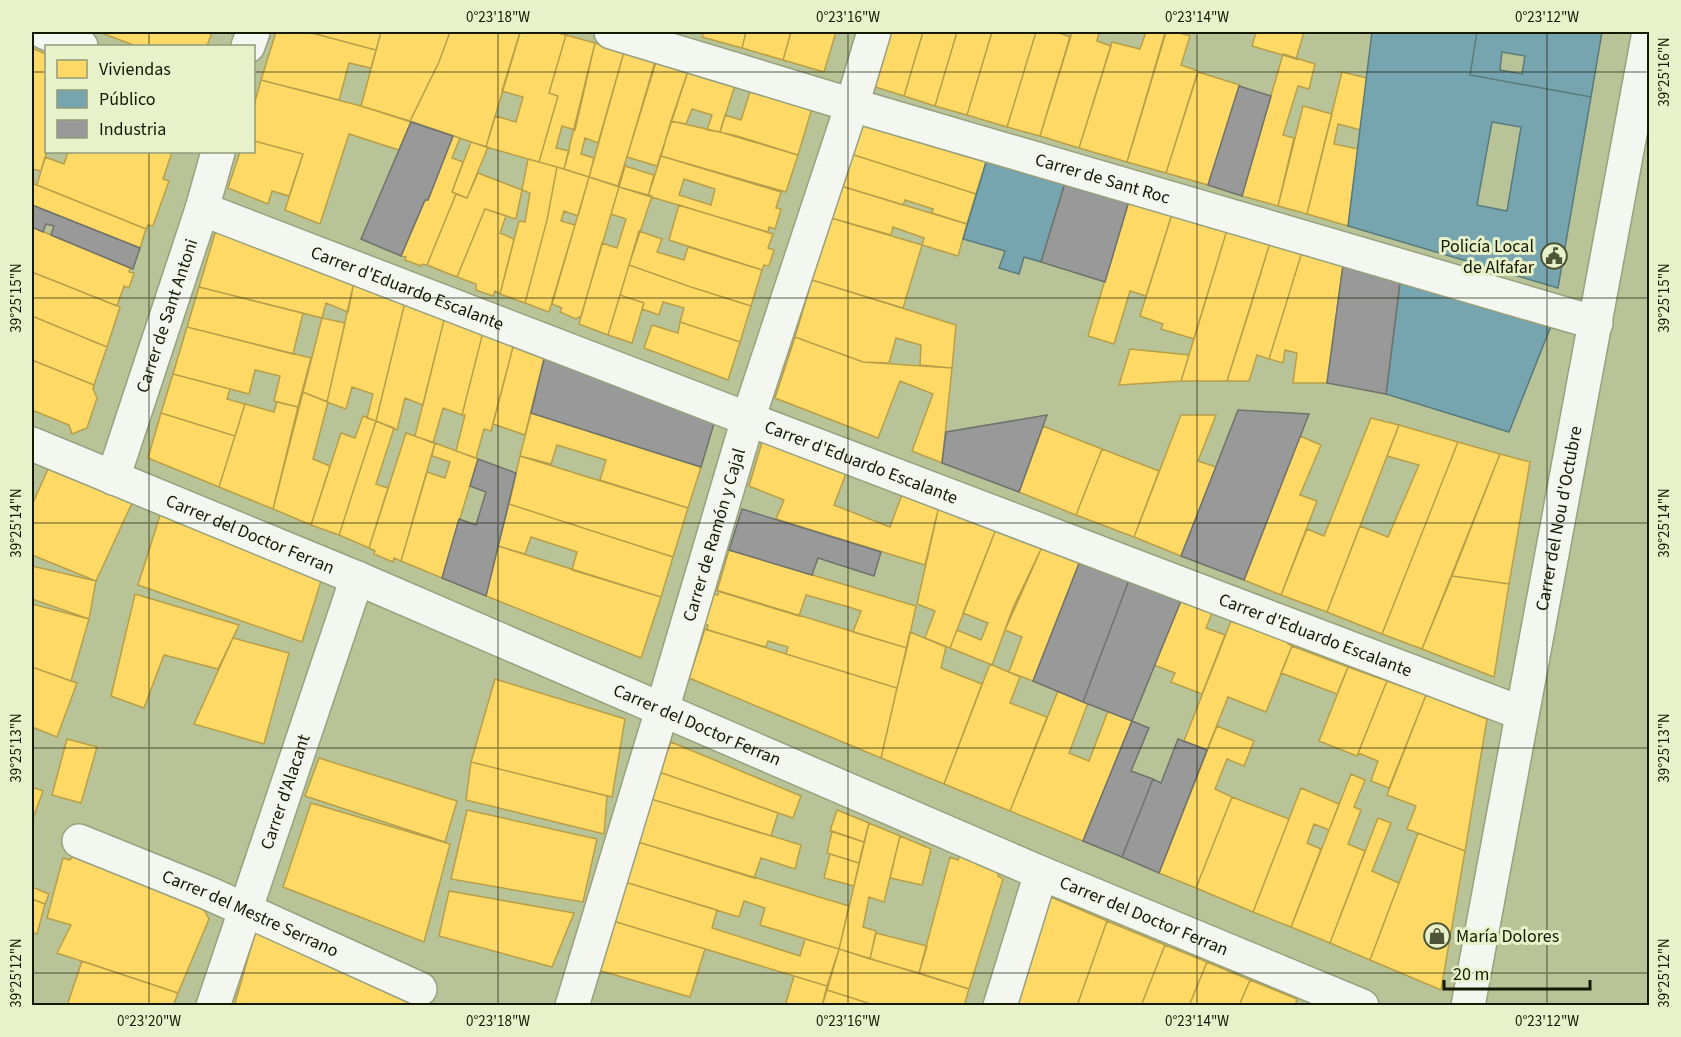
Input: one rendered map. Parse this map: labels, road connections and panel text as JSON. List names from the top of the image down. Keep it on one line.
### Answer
{"streets":{"street":["Carrer de Sant Roc","Carrer d'Eduardo Escalante","Carrer de Sant Antoni","Carrer del Nou d'Octubre","Carrer del Doctor Ferran","Carrer de Ramón y Cajal","Carrer d'Alacant","Carrer del Mestre Serrano"]},"crossings":[["Carrer de Sant Roc","Carrer del Nou d'Octubre"],["Carrer de Sant Roc","Carrer de Ramón y Cajal"],["Carrer d'Eduardo Escalante","Carrer de Sant Antoni"],["Carrer d'Eduardo Escalante","Carrer del Nou d'Octubre"],["Carrer d'Eduardo Escalante","Carrer de Ramón y Cajal"],["Carrer de Sant Antoni","Carrer del Doctor Ferran"],["Carrer del Doctor Ferran","Carrer de Ramón y Cajal"],["Carrer del Doctor Ferran","Carrer d'Alacant"],["Carrer d'Alacant","Carrer del Mestre Serrano"]],"places":{"public building":["Policía Local de Alfafar"],"shop":["María Dolores"]},"legend":["Viviendas","Público","Industria"],"scale_bar":"20 m","coordinates":["0°23'18\"W","0°23'16\"W","0°23'14\"W","0°23'12\"W","39°25'16\"N","39°25'15\"N","39°25'14\"N","39°25'13\"N","39°25'12\"N","0°23'20\"W"]}
